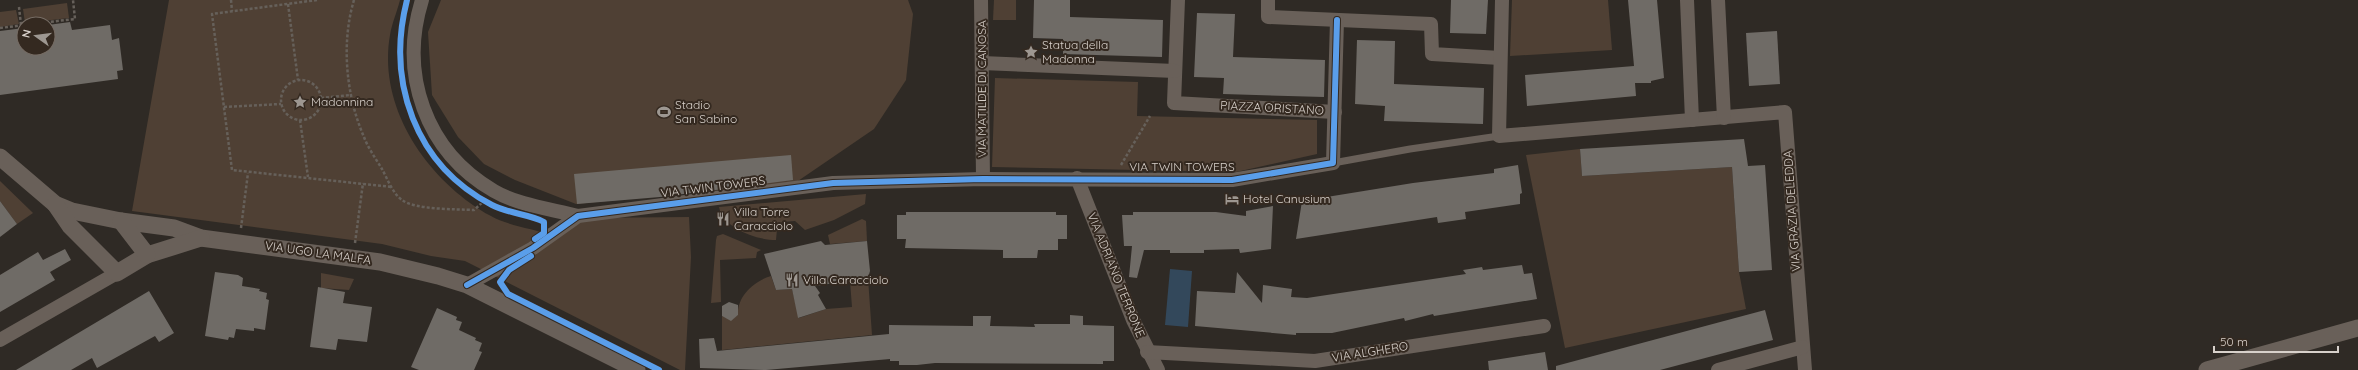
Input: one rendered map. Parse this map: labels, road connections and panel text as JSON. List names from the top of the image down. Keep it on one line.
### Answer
{"streets":{"street":["VIA MATILDE DI CANOSA","PIAZZA ORISTANO","VIA TWIN TOWERS","VIA GRAZIA DELEDDA","VIA UGO LA MALFA","VIA ADRIANO TERRONE","VIA ALGHERO"]},"crossings":[["VIA MATILDE DI CANOSA","VIA TWIN TOWERS"],["VIA TWIN TOWERS","VIA GRAZIA DELEDDA"],["VIA TWIN TOWERS","VIA UGO LA MALFA"],["VIA TWIN TOWERS","VIA ADRIANO TERRONE"],["VIA ADRIANO TERRONE","VIA ALGHERO"]],"places":{"place":["Statua della Madonna","Madonnina"],"sports":["Stadio San Sabino"],"hotel":["Hotel Canusium"],"restaurant":["Villa Torre Caracciolo","Villa Caracciolo"]},"scale_bar":"50 m","north":"left"}
